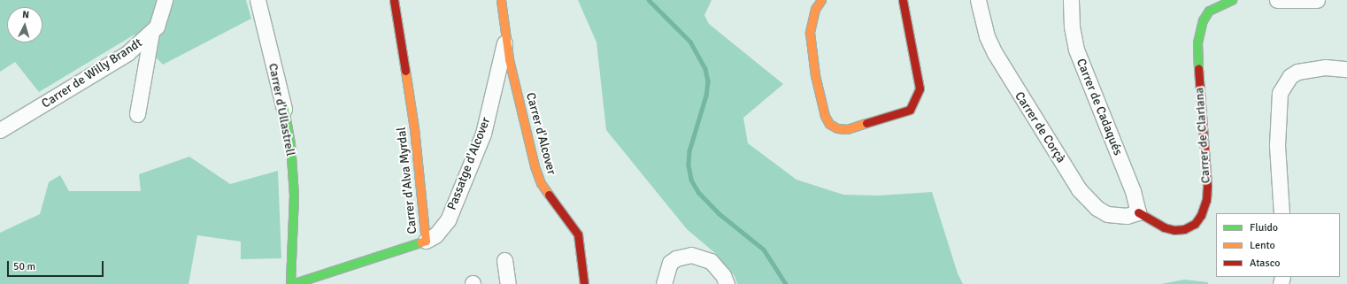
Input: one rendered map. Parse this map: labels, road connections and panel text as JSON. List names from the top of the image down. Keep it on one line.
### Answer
{"streets":{"street":["Carrer de Willy Brandt","Carrer de Cadaqués","Carrer d'Ullastrell","Carrer de Corçà","Carrer d'Alcover","Carrer de Clariana","Passatge d'Alcover","Carrer d'Alva Myrdal"]},"crossings":[["Carrer de Cadaqués","Carrer de Corçà"],["Carrer de Cadaqués","Carrer de Clariana"],["Carrer d'Ullastrell","Carrer d'Alva Myrdal"],["Carrer de Corçà","Carrer de Clariana"],["Carrer d'Alcover","Passatge d'Alcover"],["Passatge d'Alcover","Carrer d'Alva Myrdal"]],"legend":["Fluido","Lento","Atasco"],"scale_bar":"50 m","north":"top"}
